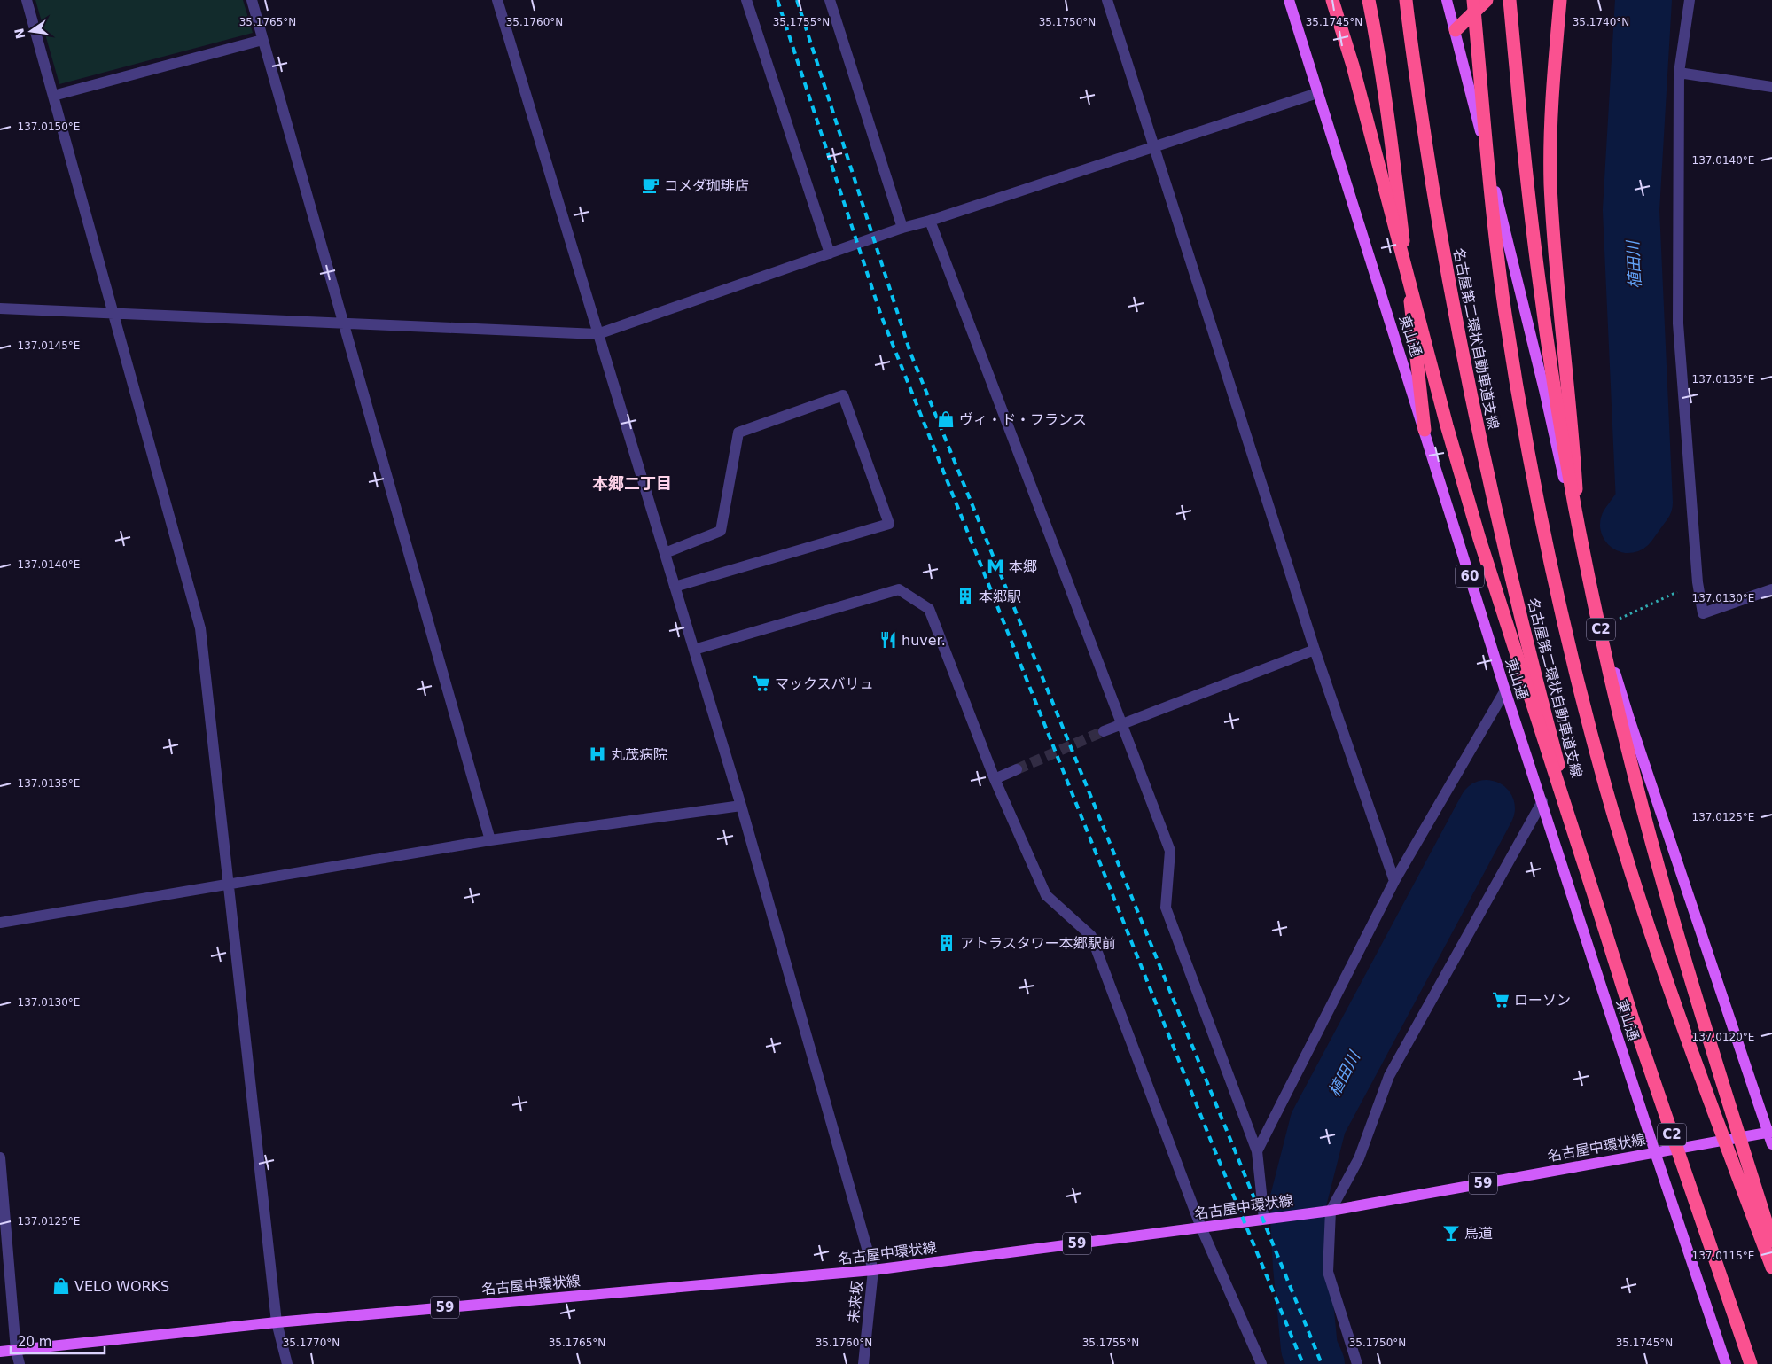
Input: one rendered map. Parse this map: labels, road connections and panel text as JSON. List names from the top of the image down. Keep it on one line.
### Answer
{"streets":{"highway":["名古屋第二環状自動車道支線","C2"],"main road":["東山通","60","名古屋中環状線","59"],"street":["未来坂"]},"crossings":[["東山通","名古屋中環状線"],["名古屋中環状線","未来坂"]],"districts":["本郷二丁目"],"water":["植田川"],"places":{"cafe":["コメダ珈琲店"],"shop":["ヴィ・ド・フランス","VELO WORKS"],"metro station":["本郷"],"building":["本郷駅","アトラスタワー本郷駅前"],"restaurant":["huver."],"supermarket":["マックスバリュ","ローソン"],"hospital":["丸茂病院"],"bar":["鳥道"]},"scale_bar":"20 m","north":"left","coordinates":["35.1765°N","35.1760°N","35.1755°N","35.1750°N","35.1745°N","35.1740°N","137.0150°E","137.0140°E","137.0145°E","137.0135°E","137.0130°E","137.0125°E","137.0120°E","137.0115°E","35.1770°N"]}
